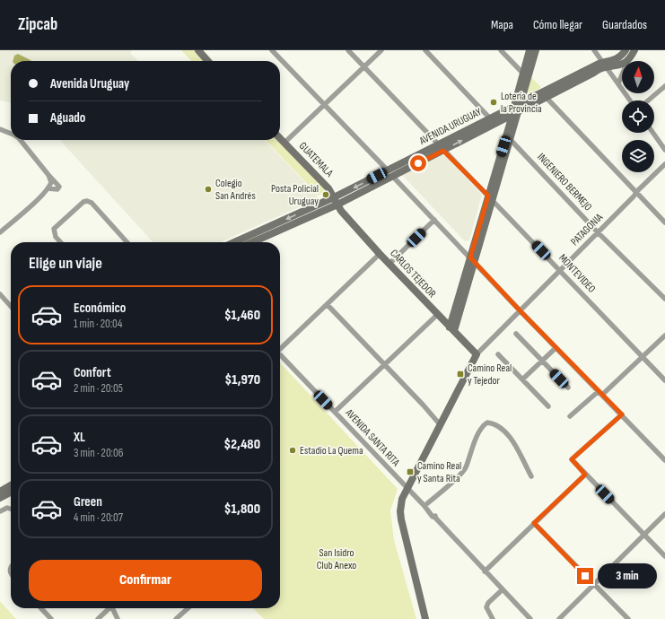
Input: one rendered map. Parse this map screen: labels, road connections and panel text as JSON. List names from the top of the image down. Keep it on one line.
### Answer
{"streets":{"main road":["AVENIDA URUGUAY","GUATEMALA","CARLOS TEJEDOR"],"street":["INGENIERO BERMEJO","PATAGONIA","MONTEVIDEO","AVENIDA SANTA RITA"]},"crossings":[["AVENIDA URUGUAY","GUATEMALA"],["AVENIDA URUGUAY","CARLOS TEJEDOR"],["AVENIDA URUGUAY","MONTEVIDEO"],["GUATEMALA","CARLOS TEJEDOR"],["INGENIERO BERMEJO","PATAGONIA"],["PATAGONIA","CARLOS TEJEDOR"],["PATAGONIA","MONTEVIDEO"]],"parks":["San Isidro Club Anexo"],"places":{"other":["Lotería de la Provincia","Colegio San Andrés","Posta Policial Uruguay","Estadio La Quema"],"transit":["Camino Real y Tejedor","Camino Real y Santa Rita"]},"north":"top","page":{"header":"Zipcab","nav":["Mapa","Cómo llegar","Guardados"],"banner":["Avenida Uruguay","Aguado"],"heading":"Elige un viaje","list":[{"name":"Económico","note":"1 min · 20:04","value":"$1,460"},{"name":"Confort","note":"2 min · 20:05","value":"$1,970"},{"name":"XL","note":"3 min · 20:06","value":"$2,480"},{"name":"Green","note":"4 min · 20:07","value":"$1,800"}],"buttons":"Confirmar","bubble":"3 min"}}
